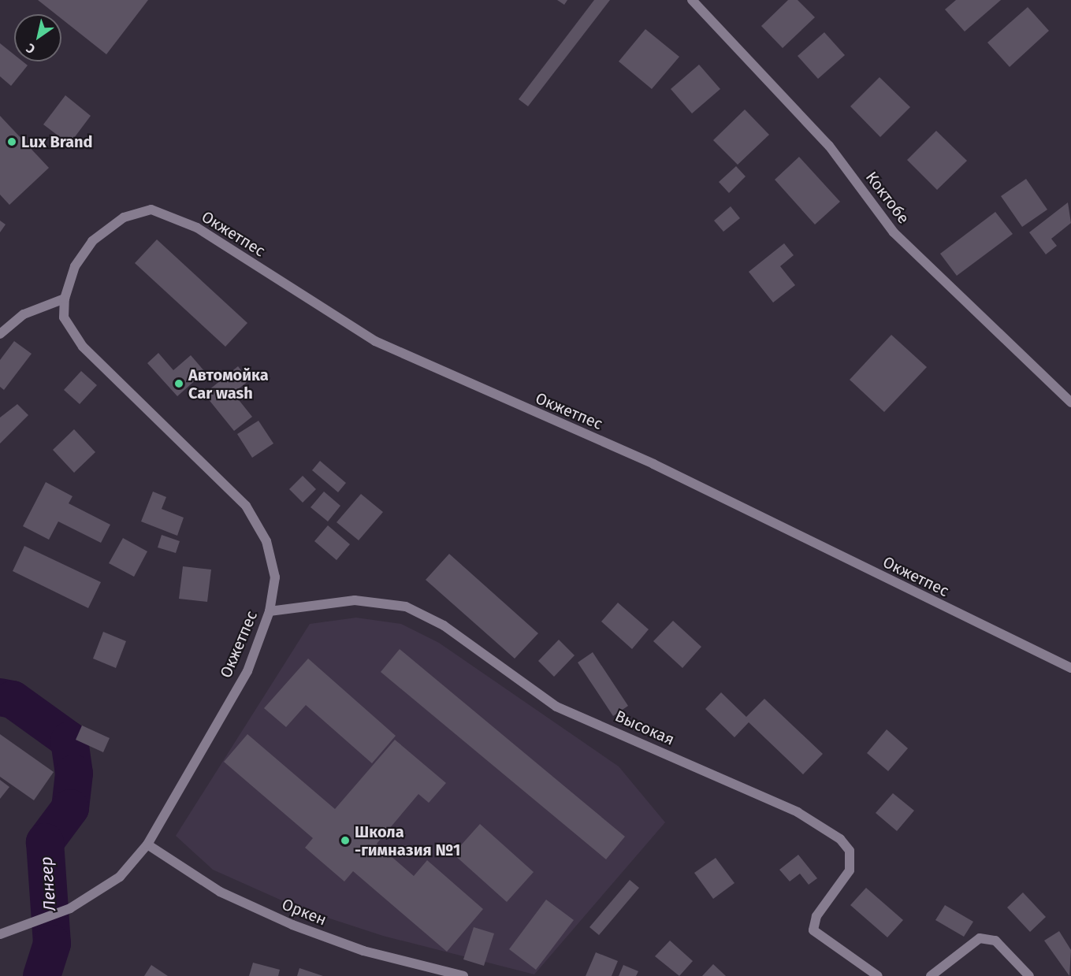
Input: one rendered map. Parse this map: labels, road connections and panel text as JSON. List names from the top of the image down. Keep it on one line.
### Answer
{"streets":{"street":["Коктобе","Окжетпес","Высокая","Оркен"]},"crossings":[["Окжетпес","Высокая"],["Окжетпес","Оркен"]],"water":["Ленгер"],"places":["Lux Brand","Автомойка Car wash","Школа -гимназия №1"],"north":"bottom left"}
